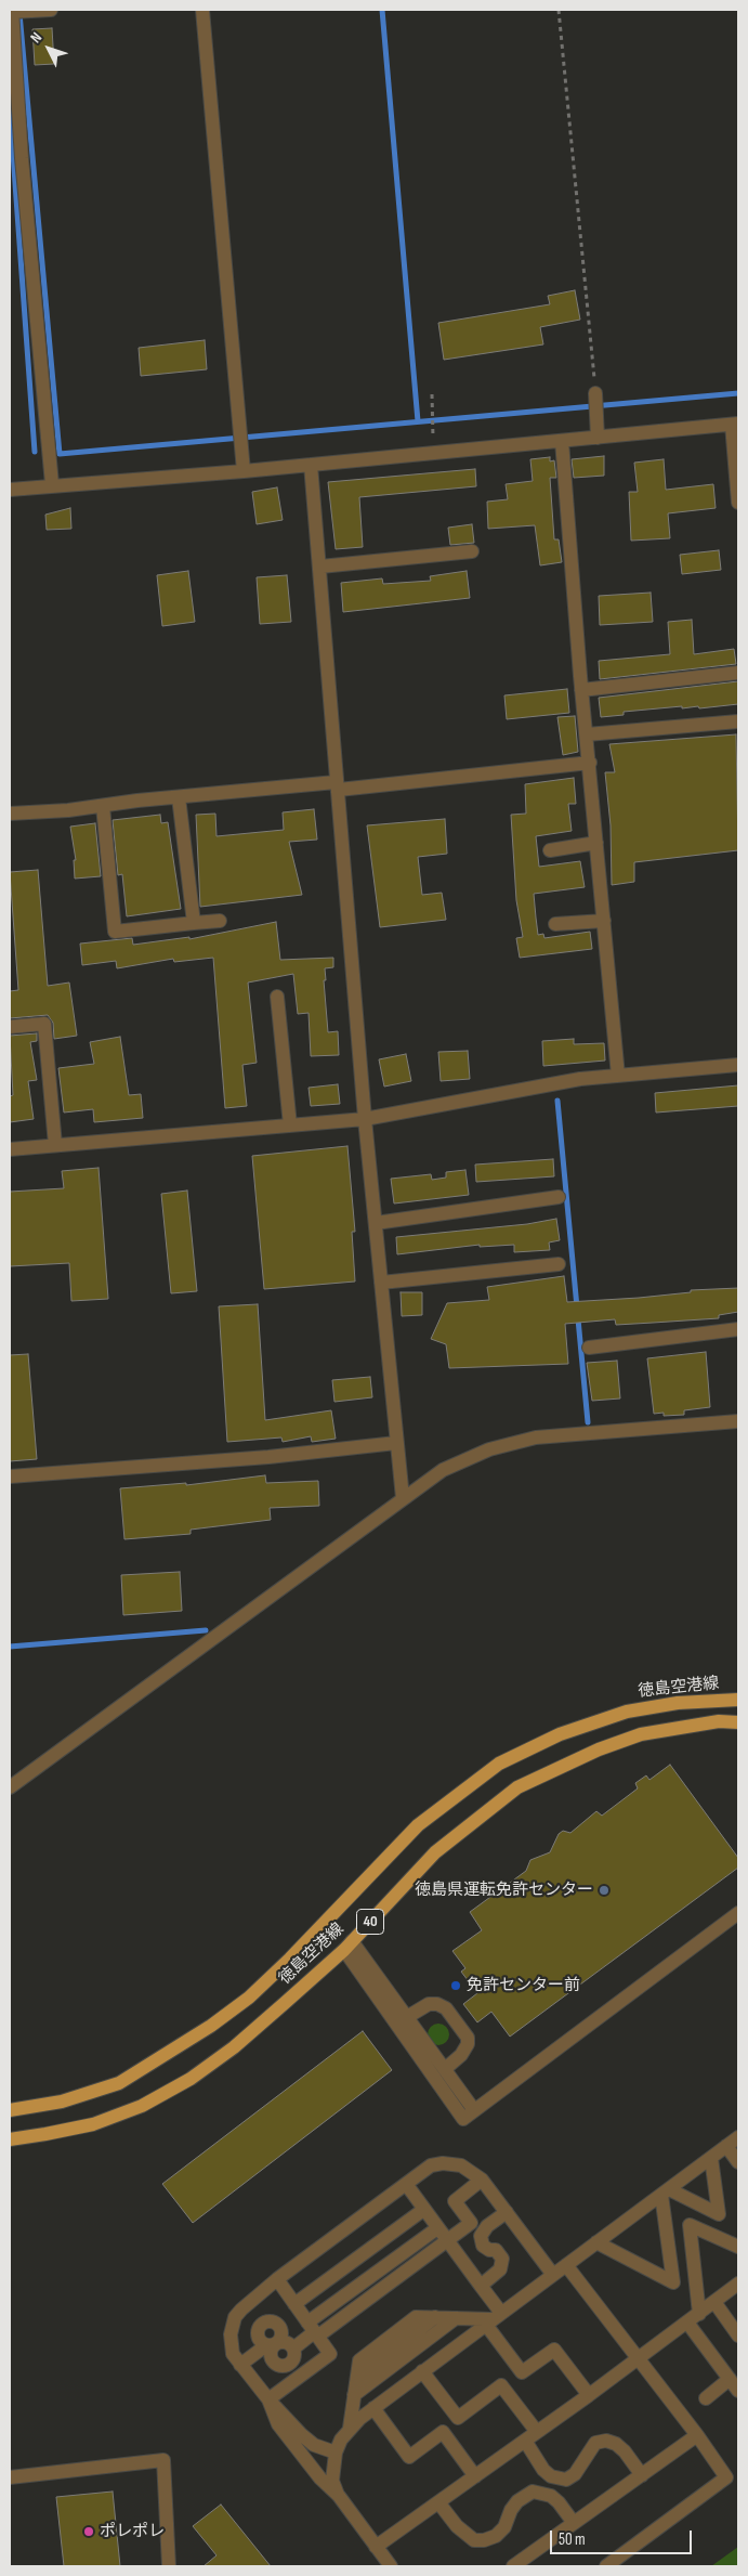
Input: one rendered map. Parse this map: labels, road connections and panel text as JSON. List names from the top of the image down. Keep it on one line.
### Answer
{"streets":{"main road":["徳島空港線","40"]},"places":["徳島県運転免許センター","免許センター前","ポレポレ"],"scale_bar":"50 m","north":"top left"}
